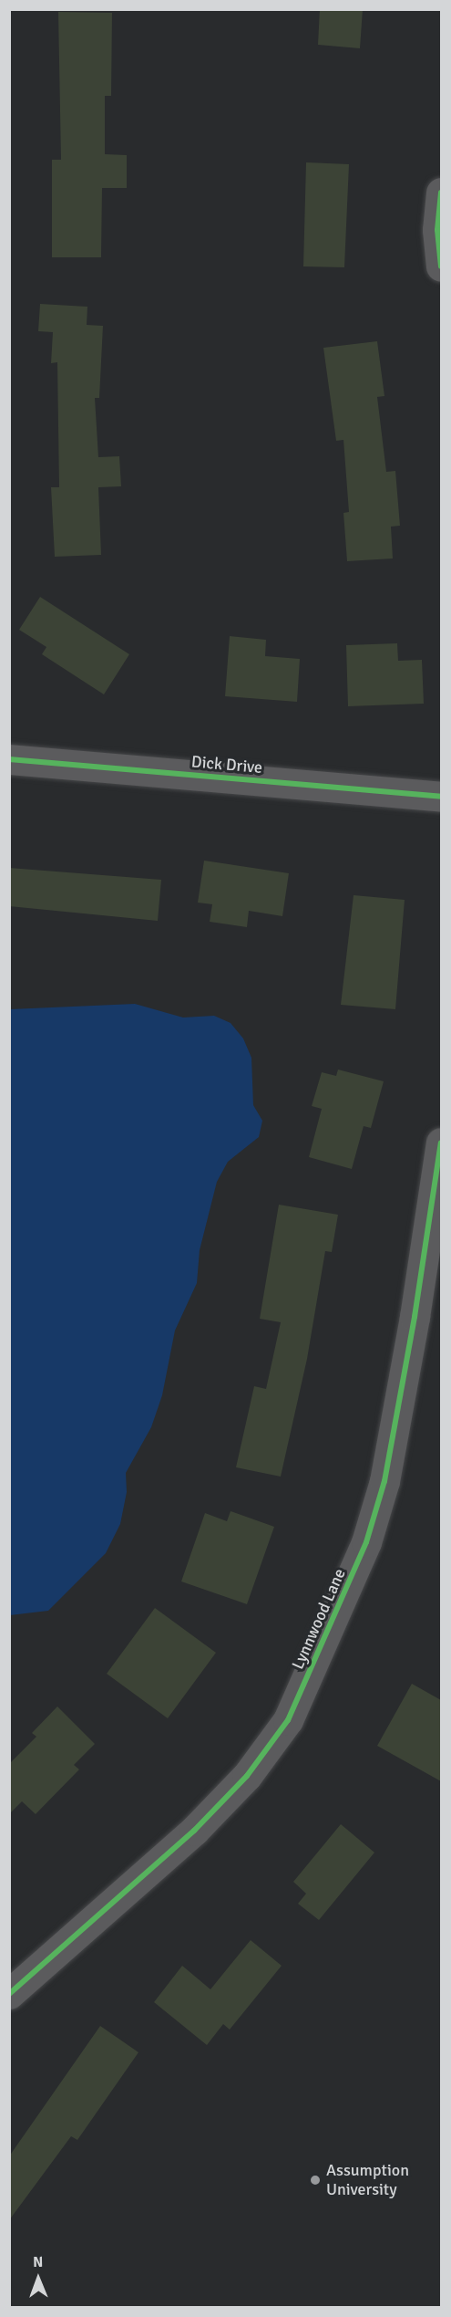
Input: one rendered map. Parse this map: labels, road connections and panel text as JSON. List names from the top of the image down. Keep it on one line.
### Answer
{"streets":{"street":["Dick Drive","Lynnwood Lane"]},"places":["Assumption University"],"north":"top"}
